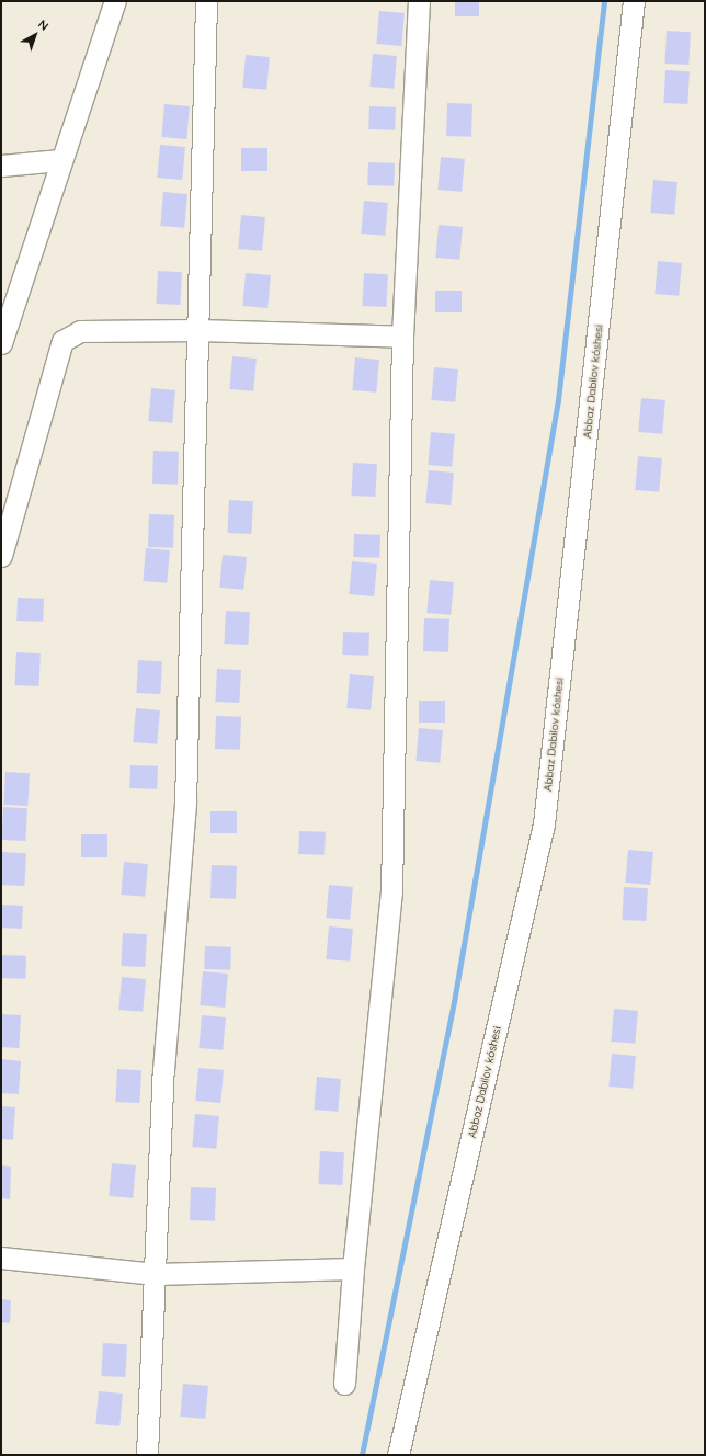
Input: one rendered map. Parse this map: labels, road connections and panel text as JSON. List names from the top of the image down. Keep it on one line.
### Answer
{"streets":{"street":["Abbaz Dabilov kóshesi"]},"north":"top right"}
